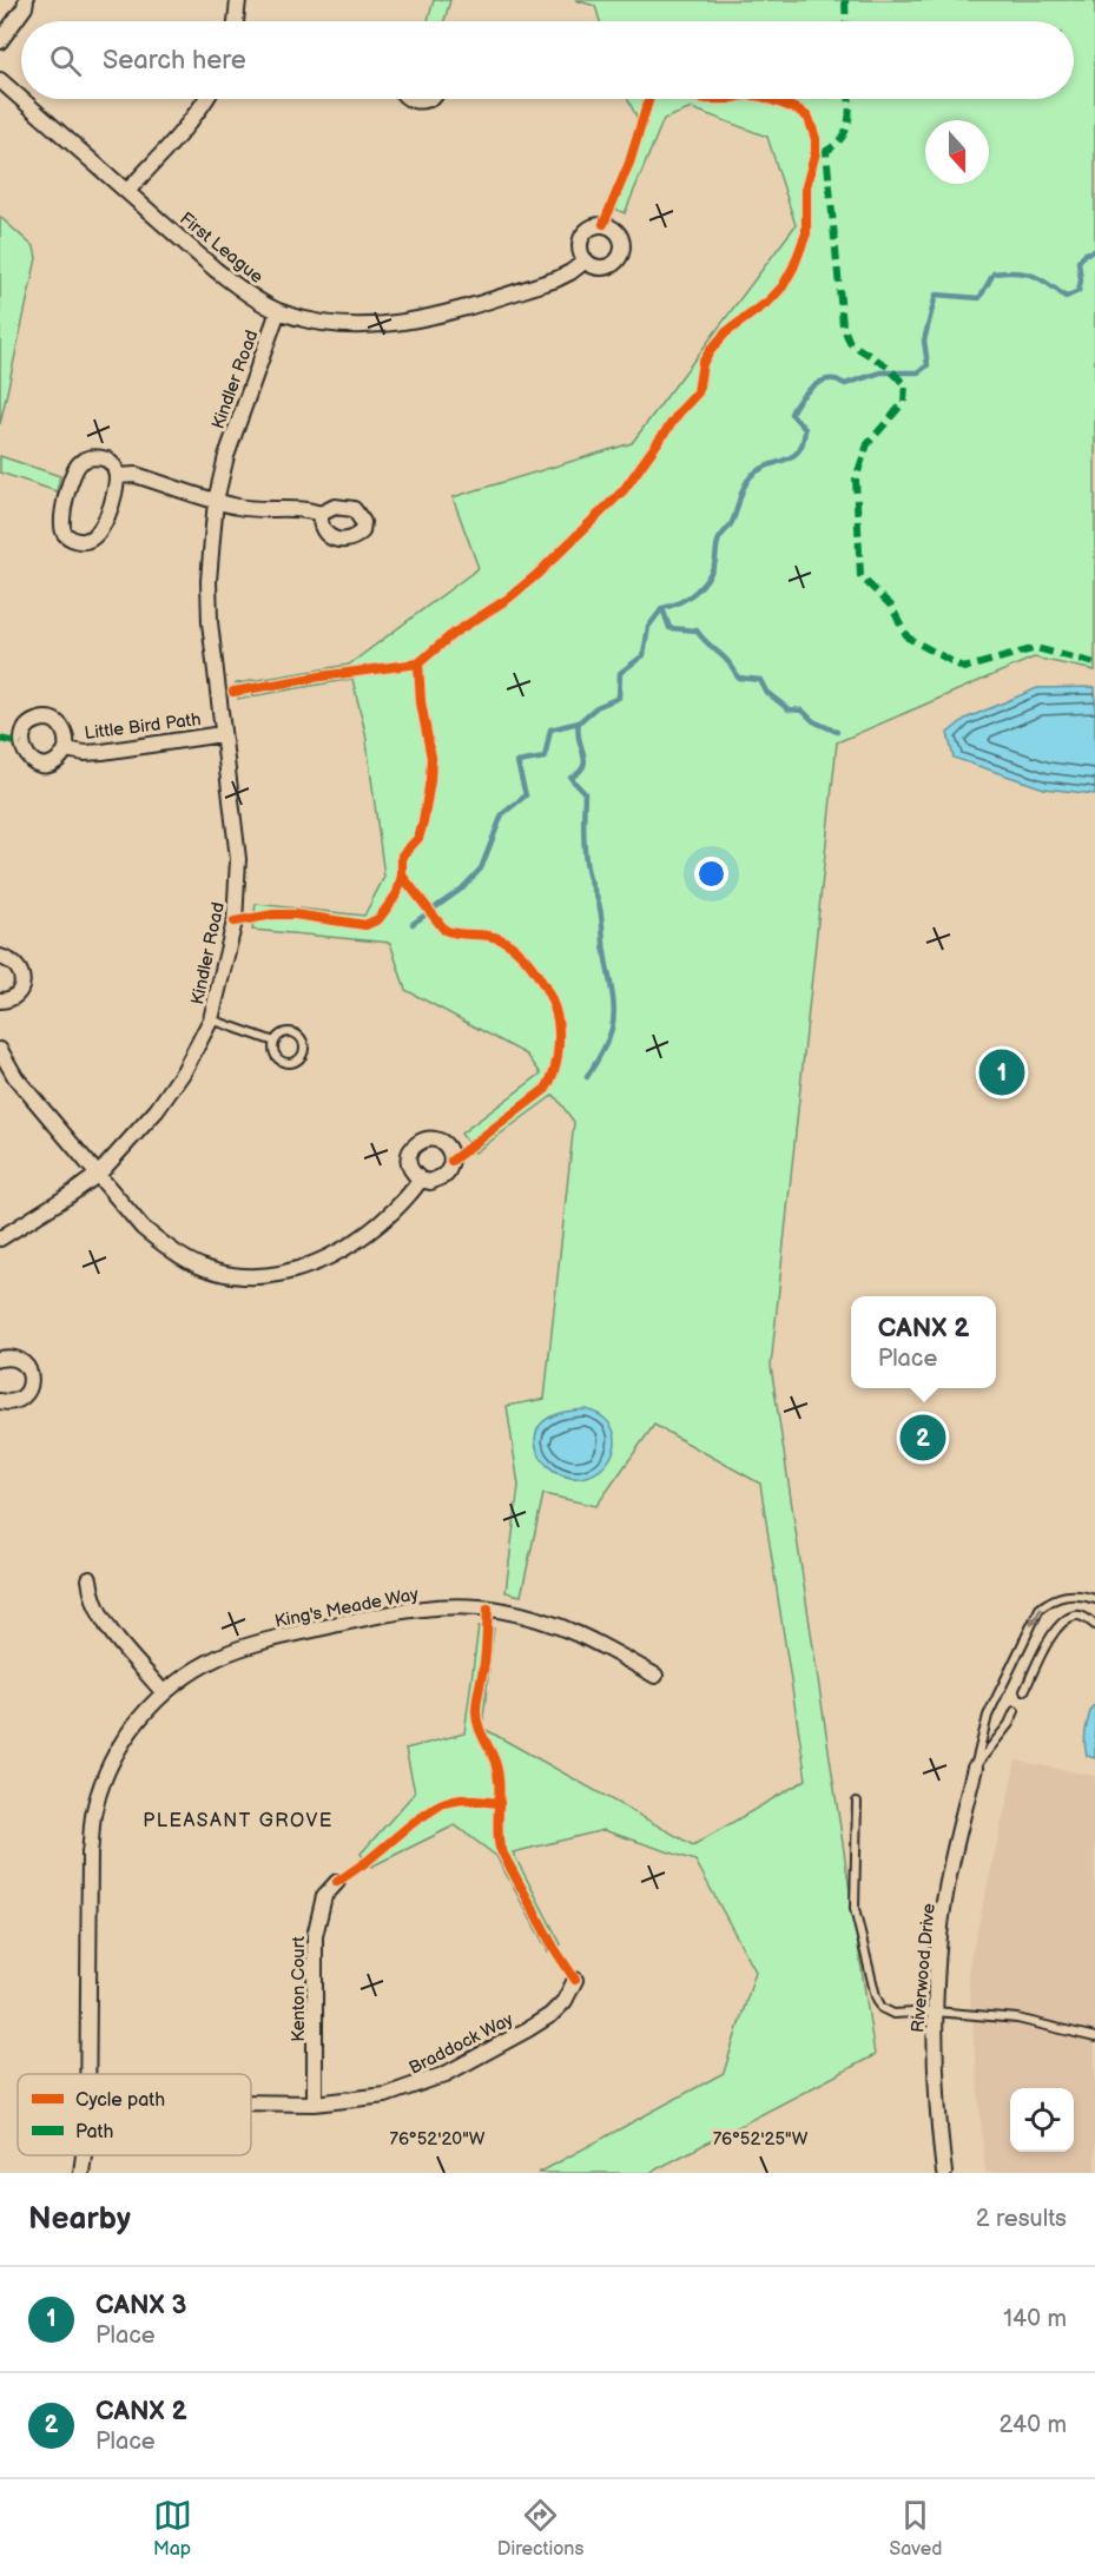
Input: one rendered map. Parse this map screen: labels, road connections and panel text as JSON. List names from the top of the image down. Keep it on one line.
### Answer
{"streets":{"street":["First League","Kindler Road","Little Bird Path","King's Meade Way","Riverwood Drive","Kenton Court","Braddock Way"]},"crossings":[["First League","Kindler Road"],["Kindler Road","Little Bird Path"],["Kenton Court","Braddock Way"]],"districts":["PLEASANT GROVE"],"legend":["Cycle path","Path"],"north":"bottom","page":{"search":"Search here","pins":["1","2"],"popup":["CANX 2","Place"],"heading":["Nearby","2 results"],"list":[{"mark":"1","name":"CANX 3","note":"Place","value":"140 m"},{"mark":"2","name":"CANX 2","note":"Place","value":"240 m"}],"nav":["Map","Directions","Saved"]},"coordinates":["76°52'20\"W","76°52'25\"W"]}
